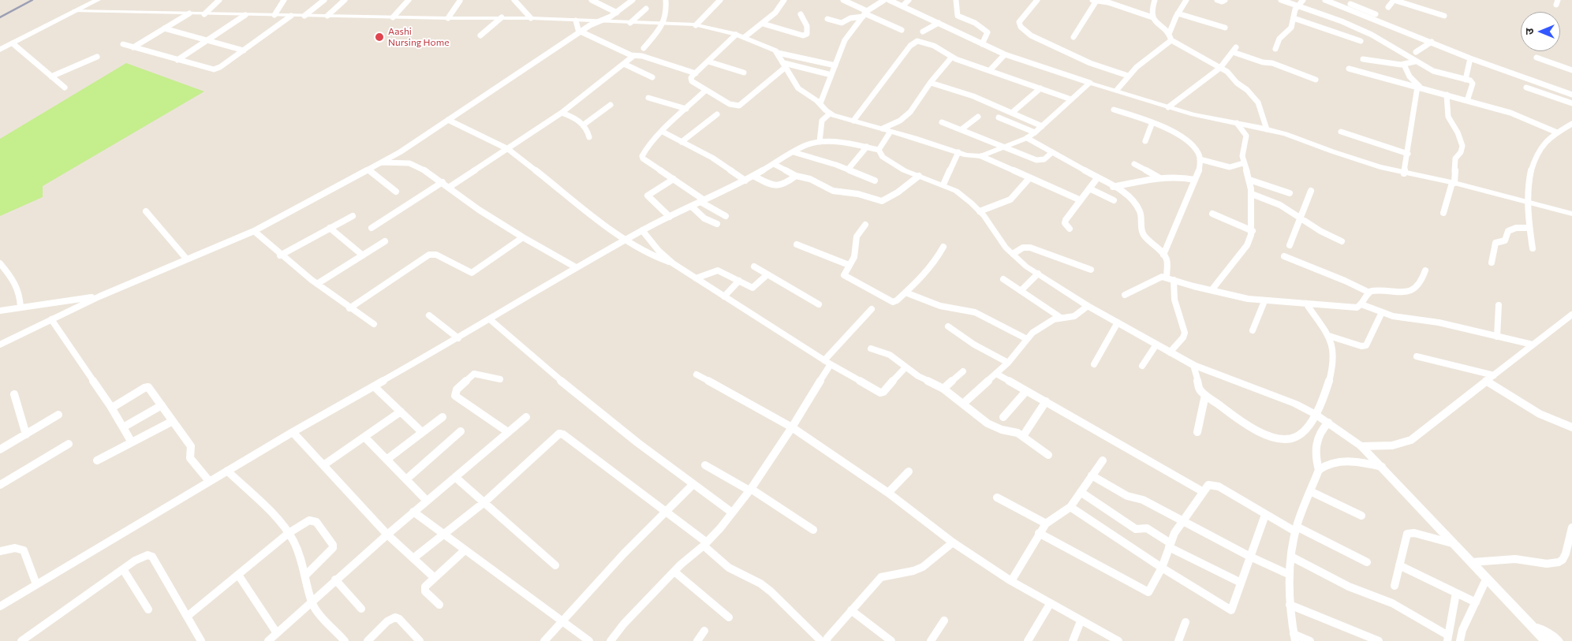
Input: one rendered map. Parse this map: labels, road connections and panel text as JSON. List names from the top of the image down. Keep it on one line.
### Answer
{"places":["Aashi Nursing Home"],"north":"left"}
